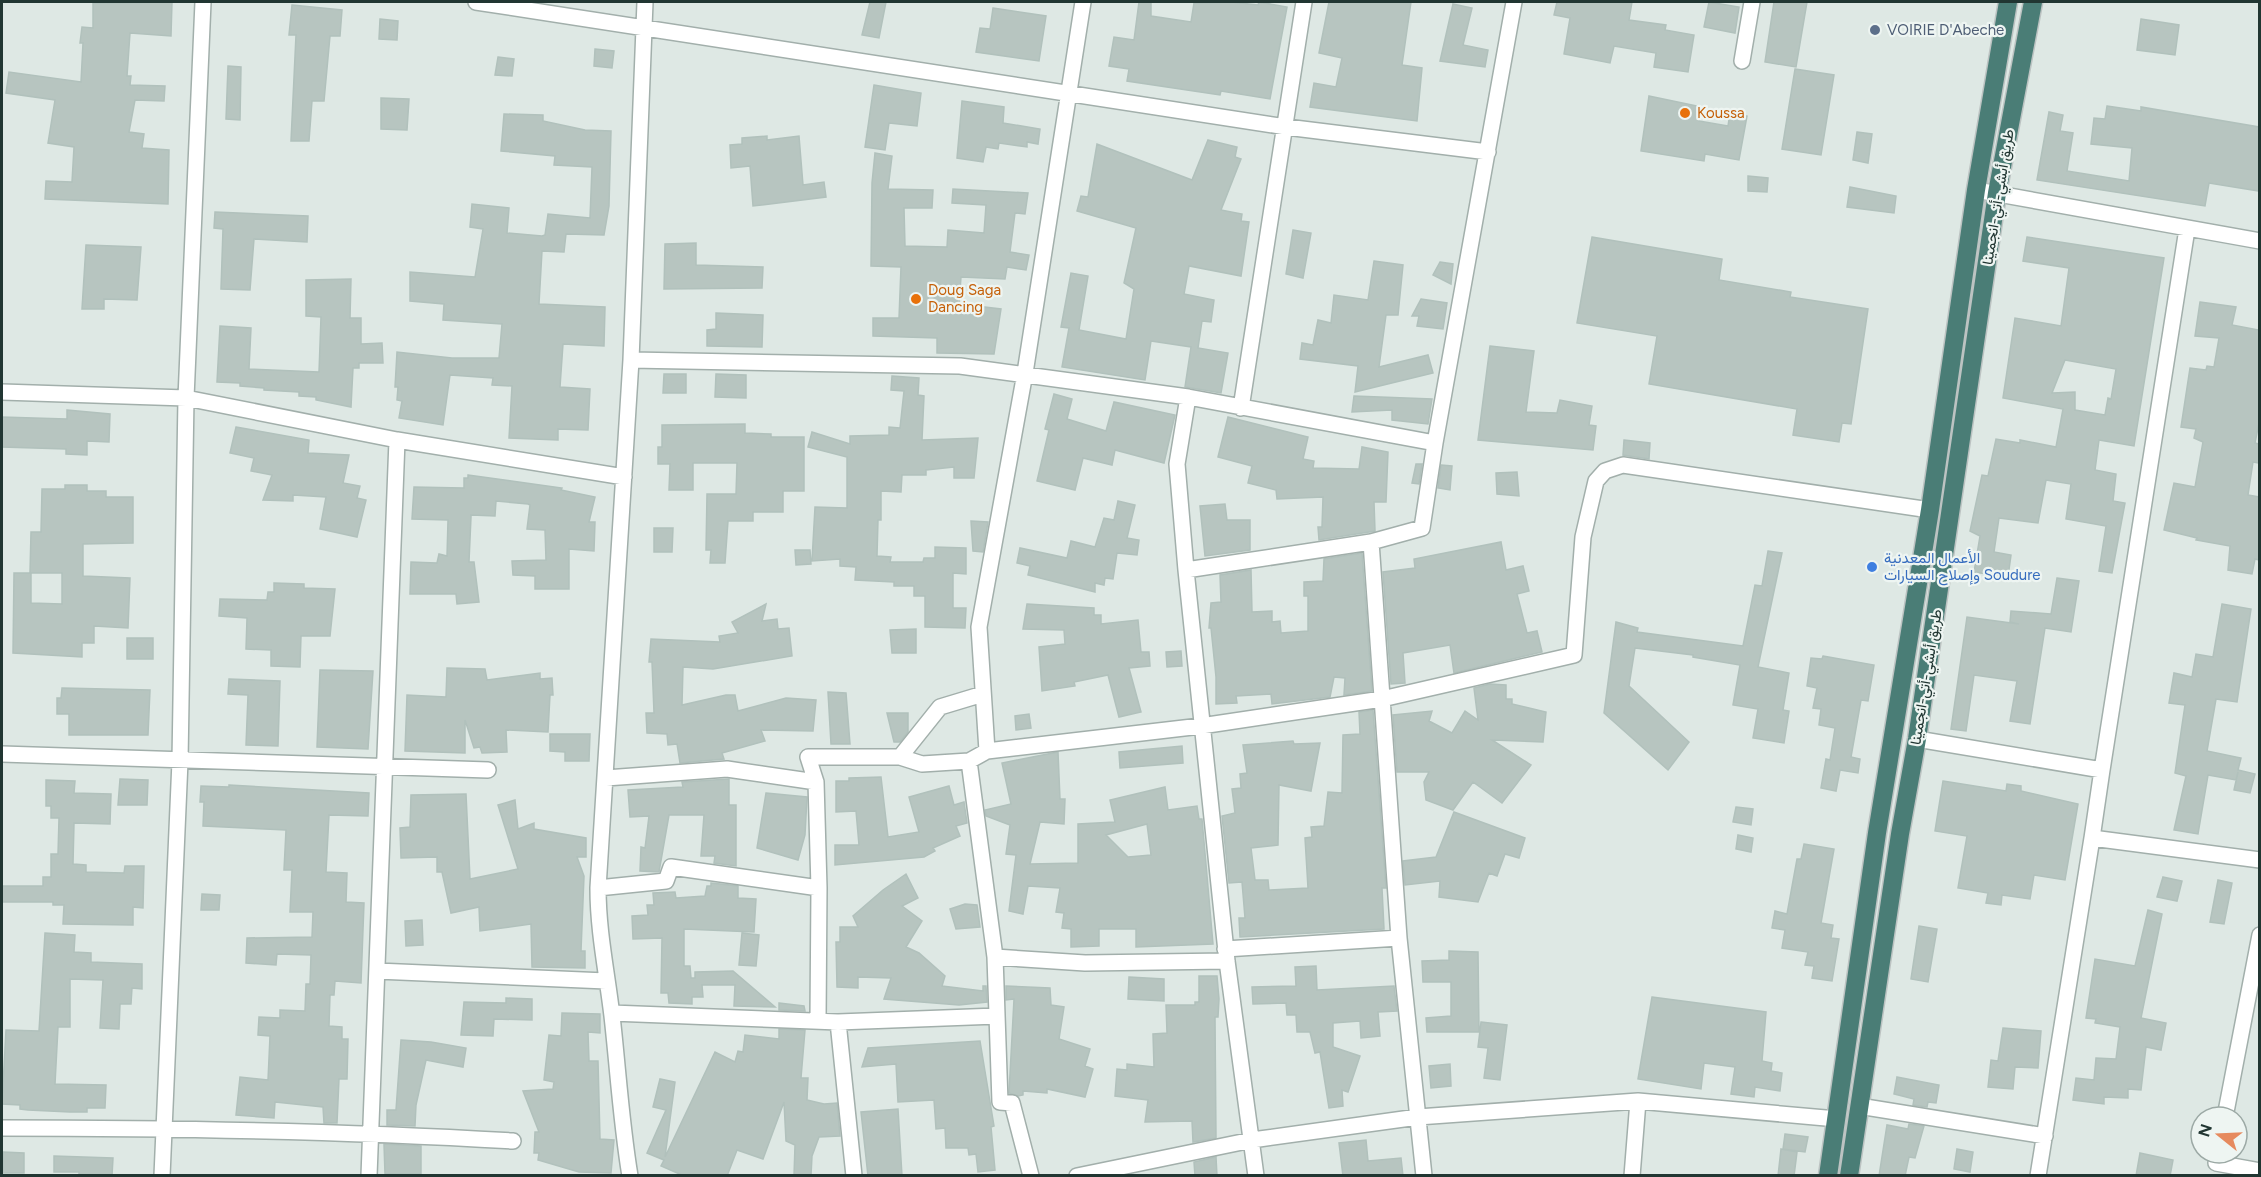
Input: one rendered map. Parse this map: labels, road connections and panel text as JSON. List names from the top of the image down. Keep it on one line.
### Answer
{"streets":{"highway":["طريق أبشي-أتي-انجمينا"]},"places":["VOIRIE D'Abeche","Koussa","Doug Saga Dancing","الأعمال المعدنية وإصلاح السيارات Soudure"],"north":"left"}
